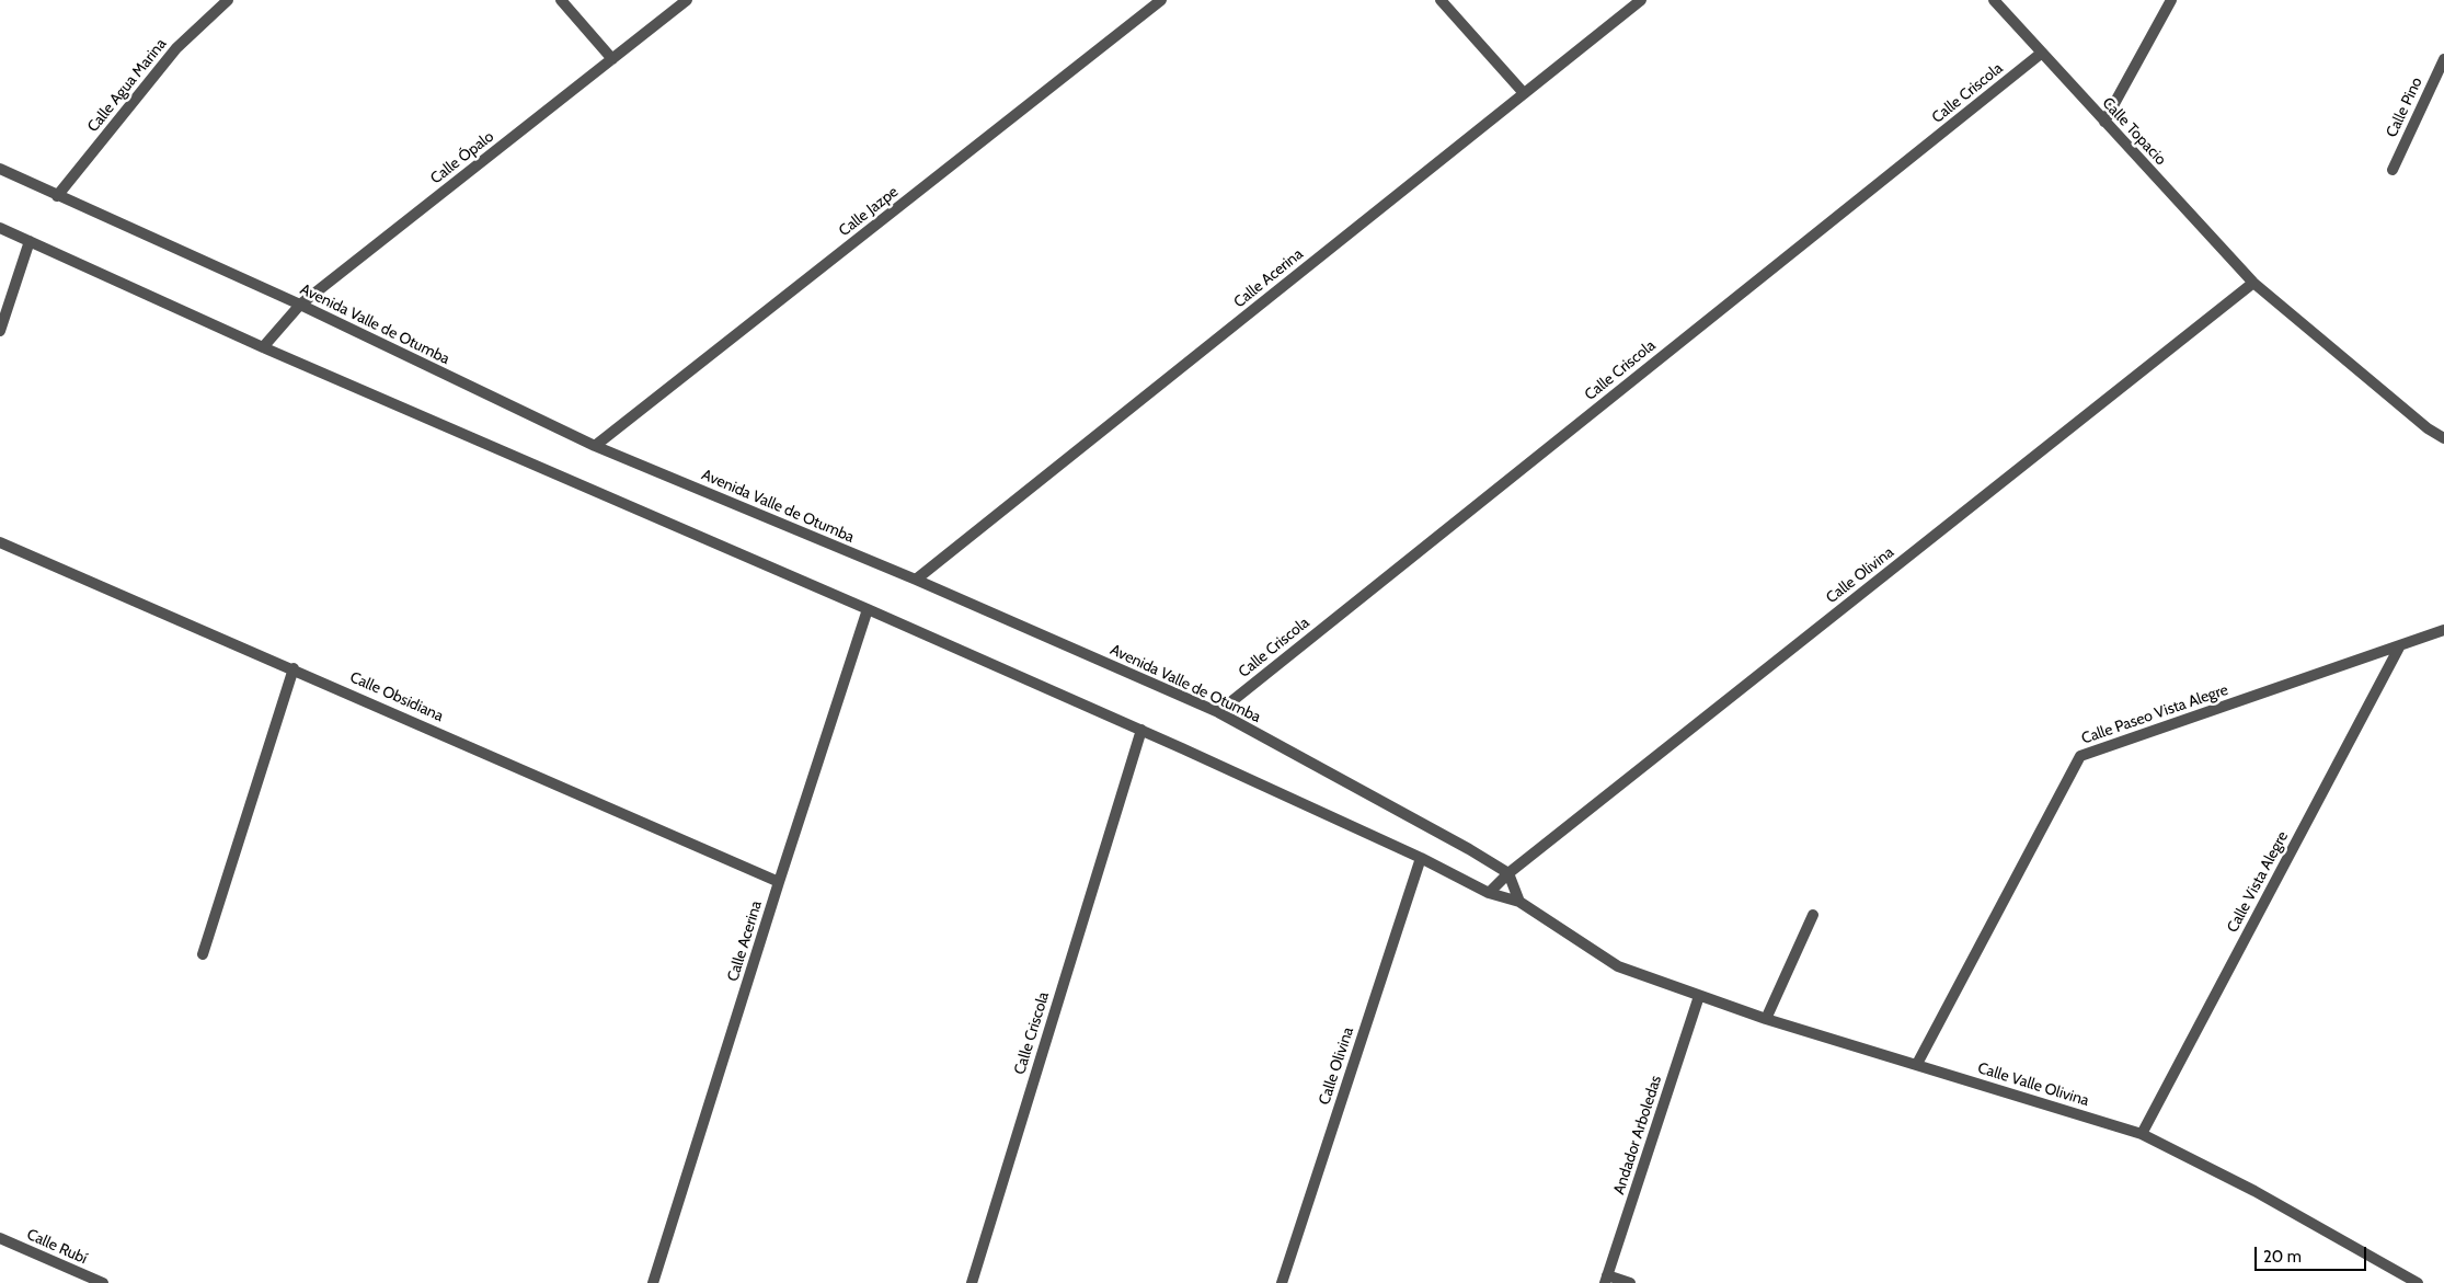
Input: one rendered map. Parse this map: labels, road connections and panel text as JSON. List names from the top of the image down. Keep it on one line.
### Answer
{"streets":{"street":["Calle Agua Marina","Calle Criscola","Calle Pino","Calle Topacio","Calle Ópalo","Calle Jazpe","Calle Acerina","Avenida Valle de Otumba","Calle Olivina","Calle Obsidiana","Calle Paseo Vista Alegre","Calle Vista Alegre","Calle Valle Olivina","Andador Arboledas","Calle Rubí"]},"crossings":[["Calle Agua Marina","Avenida Valle de Otumba"],["Calle Criscola","Calle Topacio"],["Calle Criscola","Avenida Valle de Otumba"],["Calle Topacio","Calle Olivina"],["Calle Ópalo","Avenida Valle de Otumba"],["Calle Jazpe","Avenida Valle de Otumba"],["Calle Acerina","Avenida Valle de Otumba"],["Calle Acerina","Calle Obsidiana"],["Avenida Valle de Otumba","Calle Olivina"],["Calle Paseo Vista Alegre","Calle Vista Alegre"],["Calle Paseo Vista Alegre","Calle Valle Olivina"],["Calle Vista Alegre","Calle Valle Olivina"],["Calle Valle Olivina","Andador Arboledas"]],"scale_bar":"20 m"}
